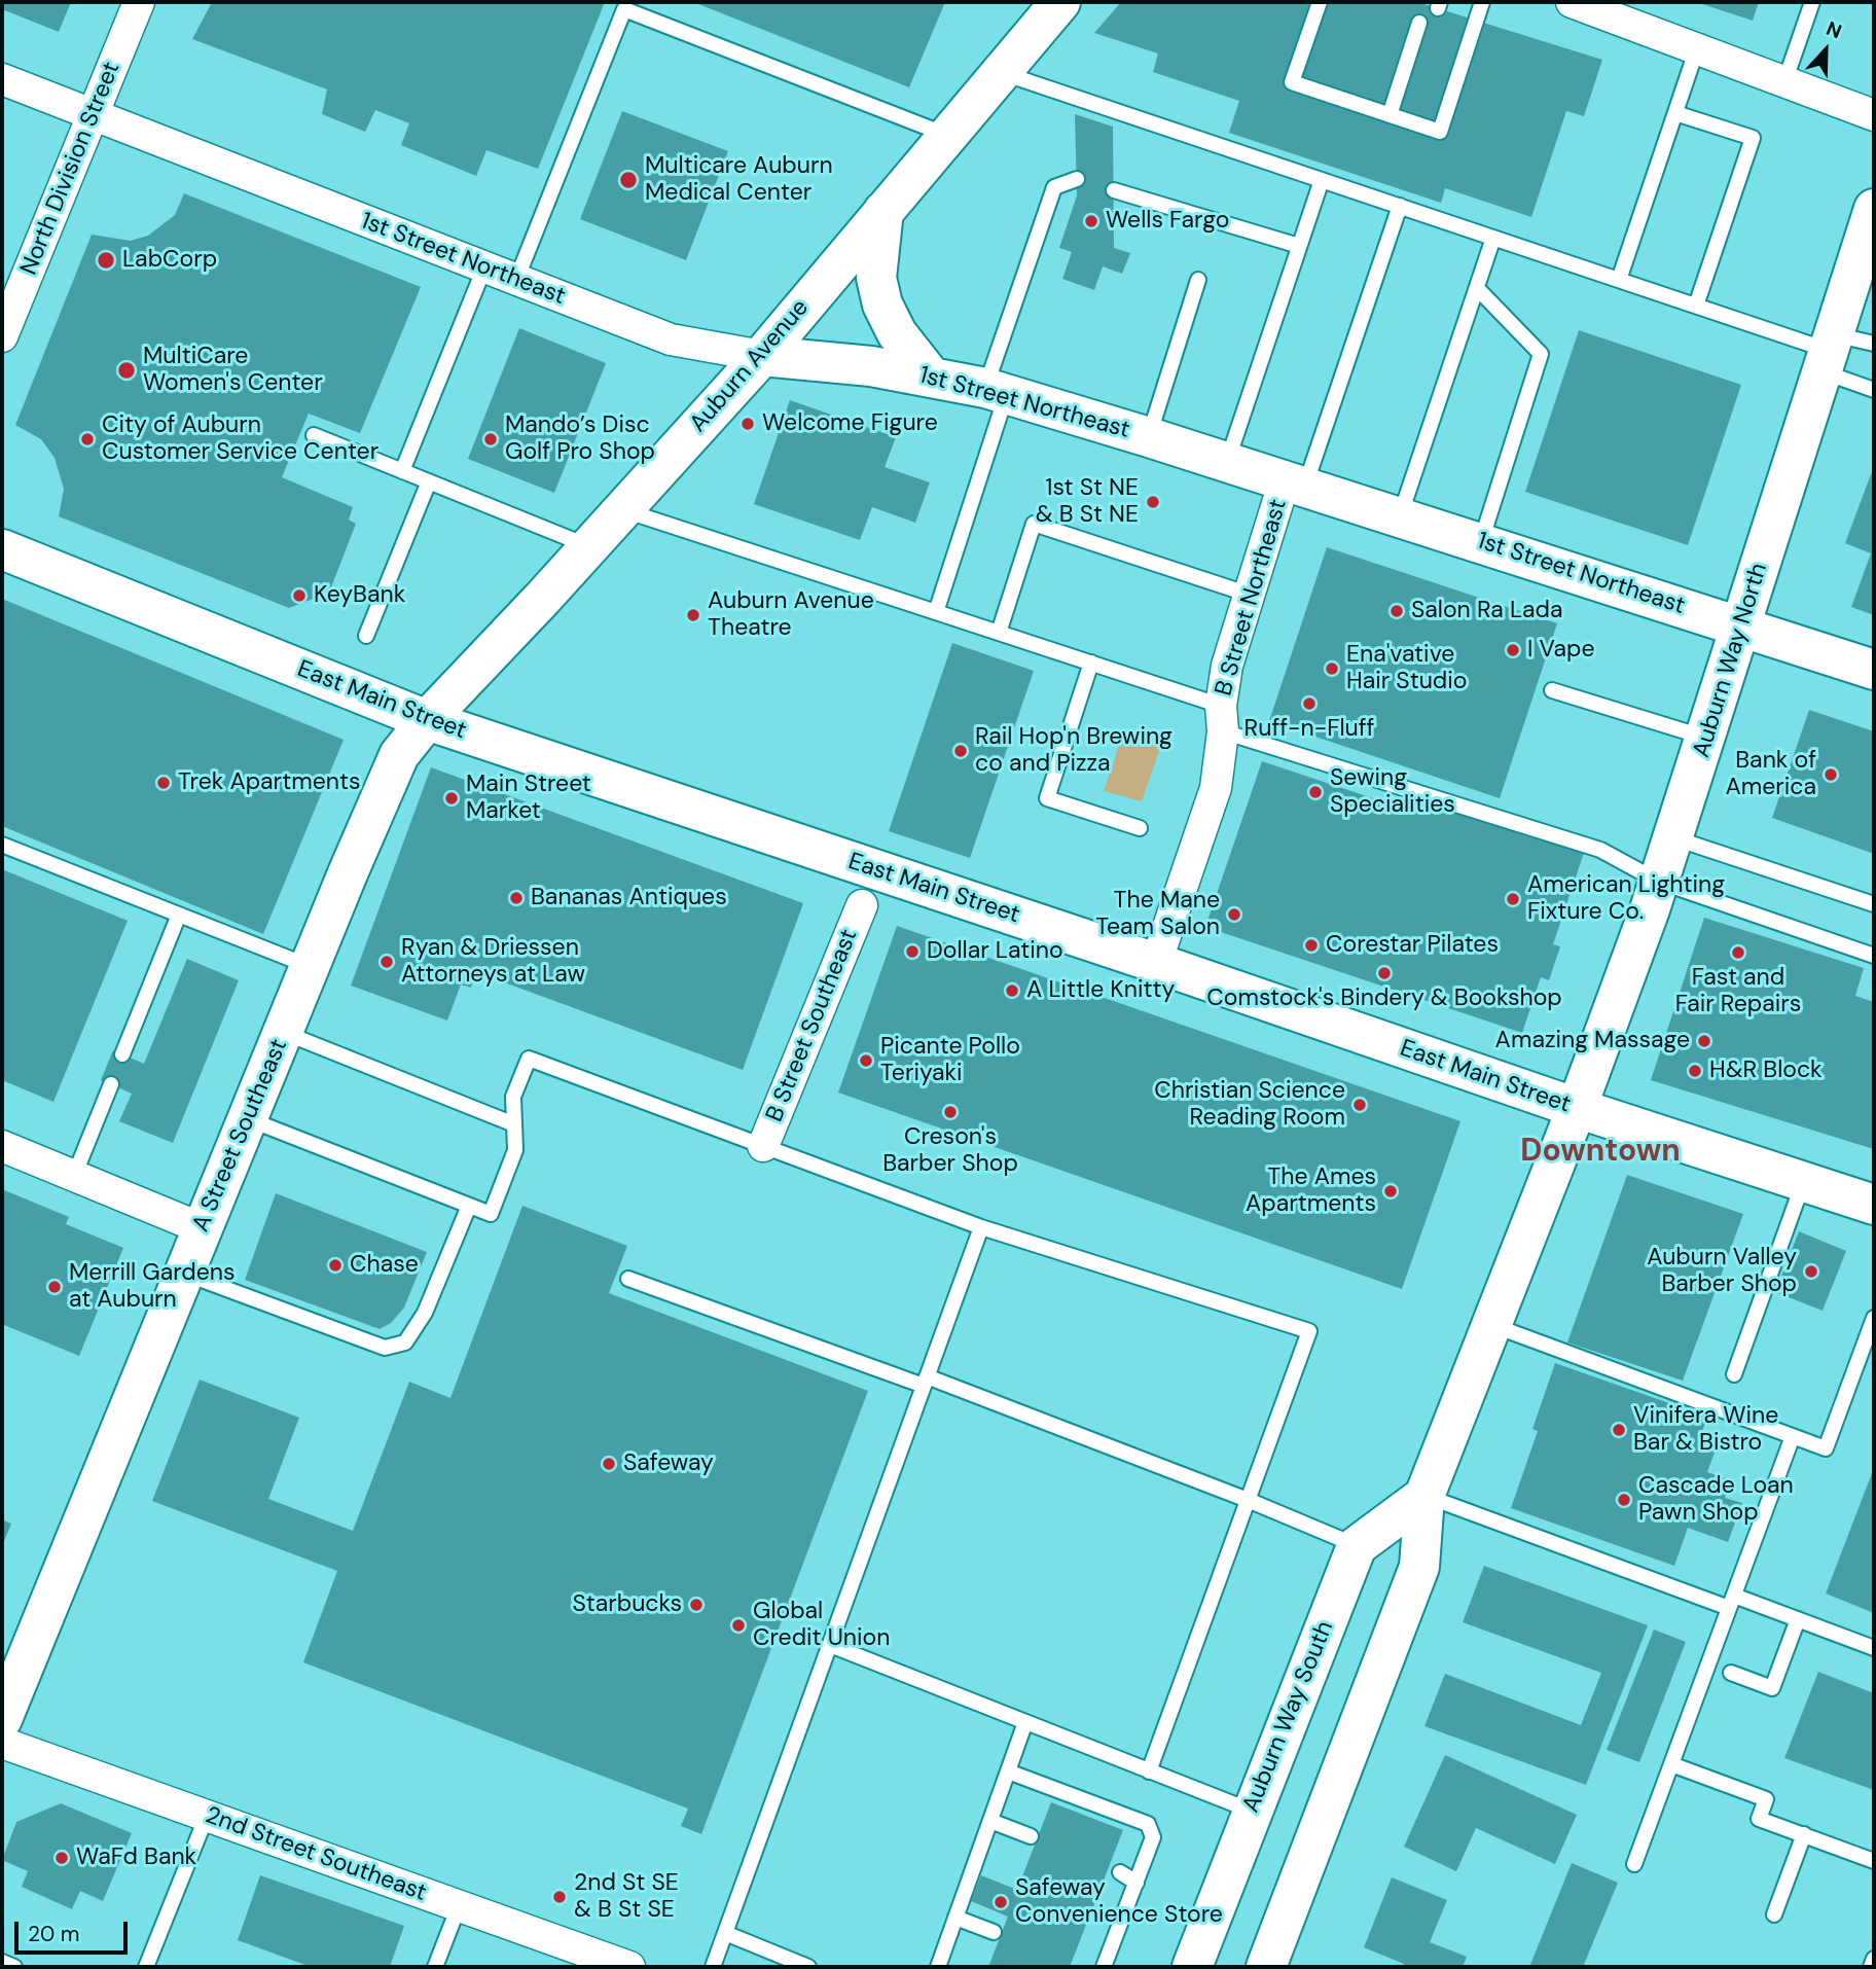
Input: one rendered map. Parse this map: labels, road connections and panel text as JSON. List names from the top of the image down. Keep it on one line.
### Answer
{"streets":{"main road":["1st Street Northeast","Auburn Avenue","Auburn Way North","East Main Street","A Street Southeast","Auburn Way South"],"street":["North Division Street","B Street Northeast","B Street Southeast","2nd Street Southeast"]},"crossings":[["North Division Street","1st Street Northeast"],["1st Street Northeast","Auburn Avenue"],["1st Street Northeast","B Street Northeast"],["1st Street Northeast","Auburn Way North"],["Auburn Avenue","East Main Street"],["Auburn Avenue","A Street Southeast"],["B Street Northeast","East Main Street"],["Auburn Way North","East Main Street"],["East Main Street","A Street Southeast"]],"districts":["Downtown"],"places":["Multicare Auburn Medical Center","Wells Fargo","LabCorp","MultiCare Women's Center","Welcome Figure","City of Auburn Customer Service Center","Mando’s Disc Golf Pro Shop","1st St NE & B St NE","KeyBank","Salon Ra Lada","Auburn Avenue Theatre","I Vape","Ena'vative Hair Studio","Ruff-n-Fluff","Rail Hop'n Brewing co and Pizza","Bank of America","Trek Apartments","Sewing Specialities","Main Street Market","Bananas Antiques","American Lighting Fixture Co.","The Mane Team Salon","Corestar Pilates","Dollar Latino","Fast and Fair Repairs","Ryan & Driessen Attorneys at Law","Comstock's Bindery & Bookshop","A Little Knitty","Amazing Massage","Picante Pollo Teriyaki","H&R Block","Christian Science Reading Room","Creson's Barber Shop","The Ames Apartments","Chase","Auburn Valley Barber Shop","Merrill Gardens at Auburn","Vinifera Wine Bar & Bistro","Safeway","Cascade Loan Pawn Shop","Starbucks","Global Credit Union","WaFd Bank","2nd St SE & B St SE","Safeway Convenience Store"],"scale_bar":"20 m","north":"top"}
